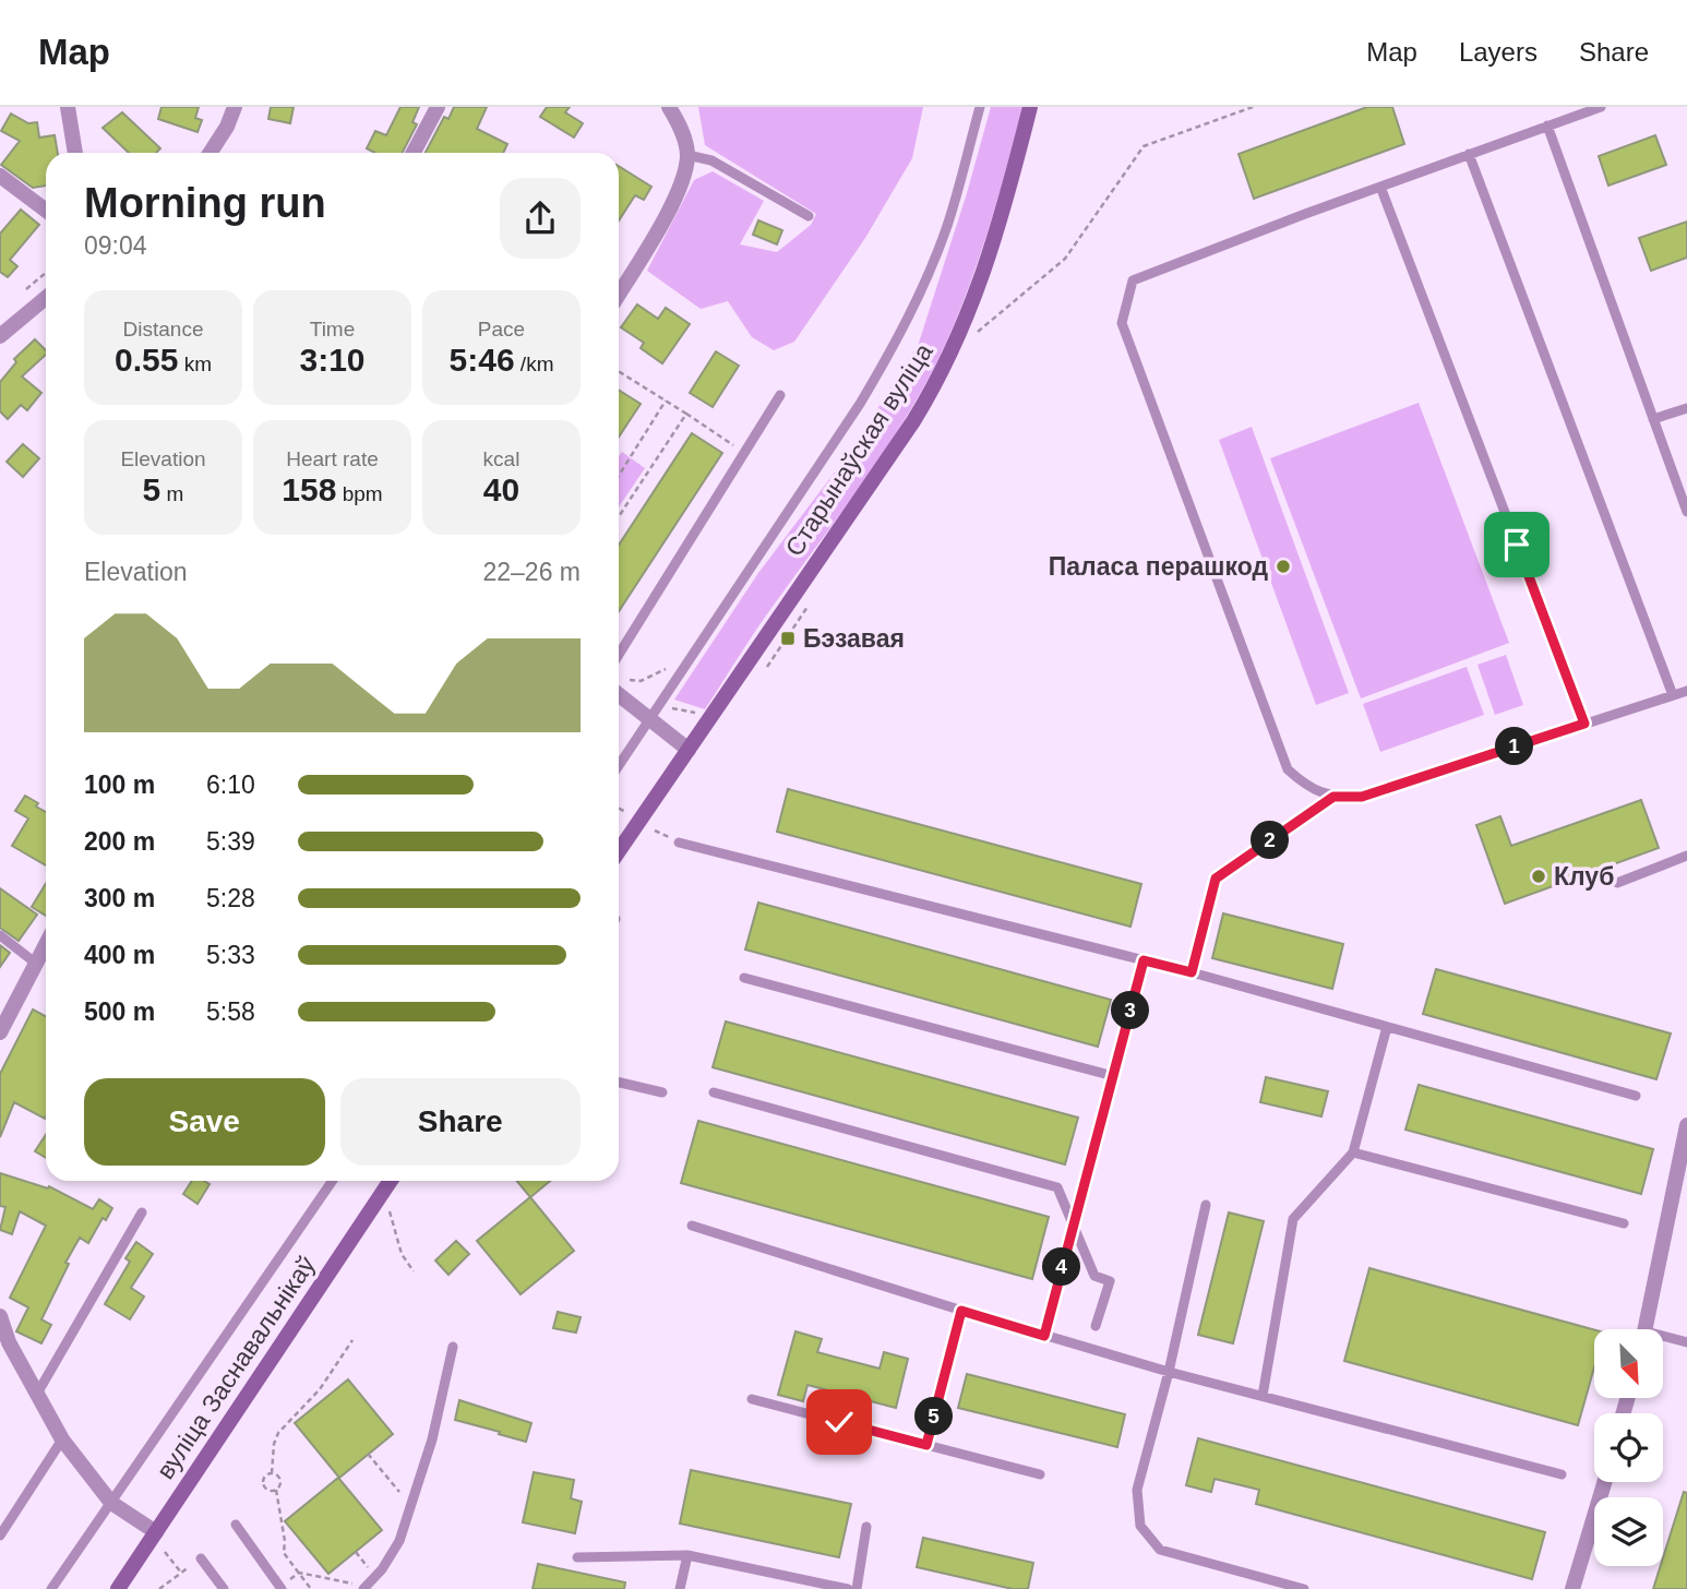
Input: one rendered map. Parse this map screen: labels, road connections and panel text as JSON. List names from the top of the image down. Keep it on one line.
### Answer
{"streets":{"main road":["Старынаўская вуліца","вуліца Заснавальнікаў"]},"places":{"other":["Паласа перашкод","Клуб"],"transit":["Бэзавая"]},"north":"bottom right","page":{"header":"Map","nav":["Map","Layers","Share"],"heading":["Morning run","09:04"],"stats":[["Distance","0.55 km"],["Time","3:10"],["Pace","5:46 /km"],["Elevation","5 m"],["Heart rate","158 bpm"],["kcal","40"]],"chart":["Elevation","22–26 m"],"pins":["1","2","3","4","5"],"list":[{"name":"100 m","note":"6:10"},{"name":"200 m","note":"5:39"},{"name":"300 m","note":"5:28"},{"name":"400 m","note":"5:33"},{"name":"500 m","note":"5:58"}],"buttons":["Save","Share"]}}
